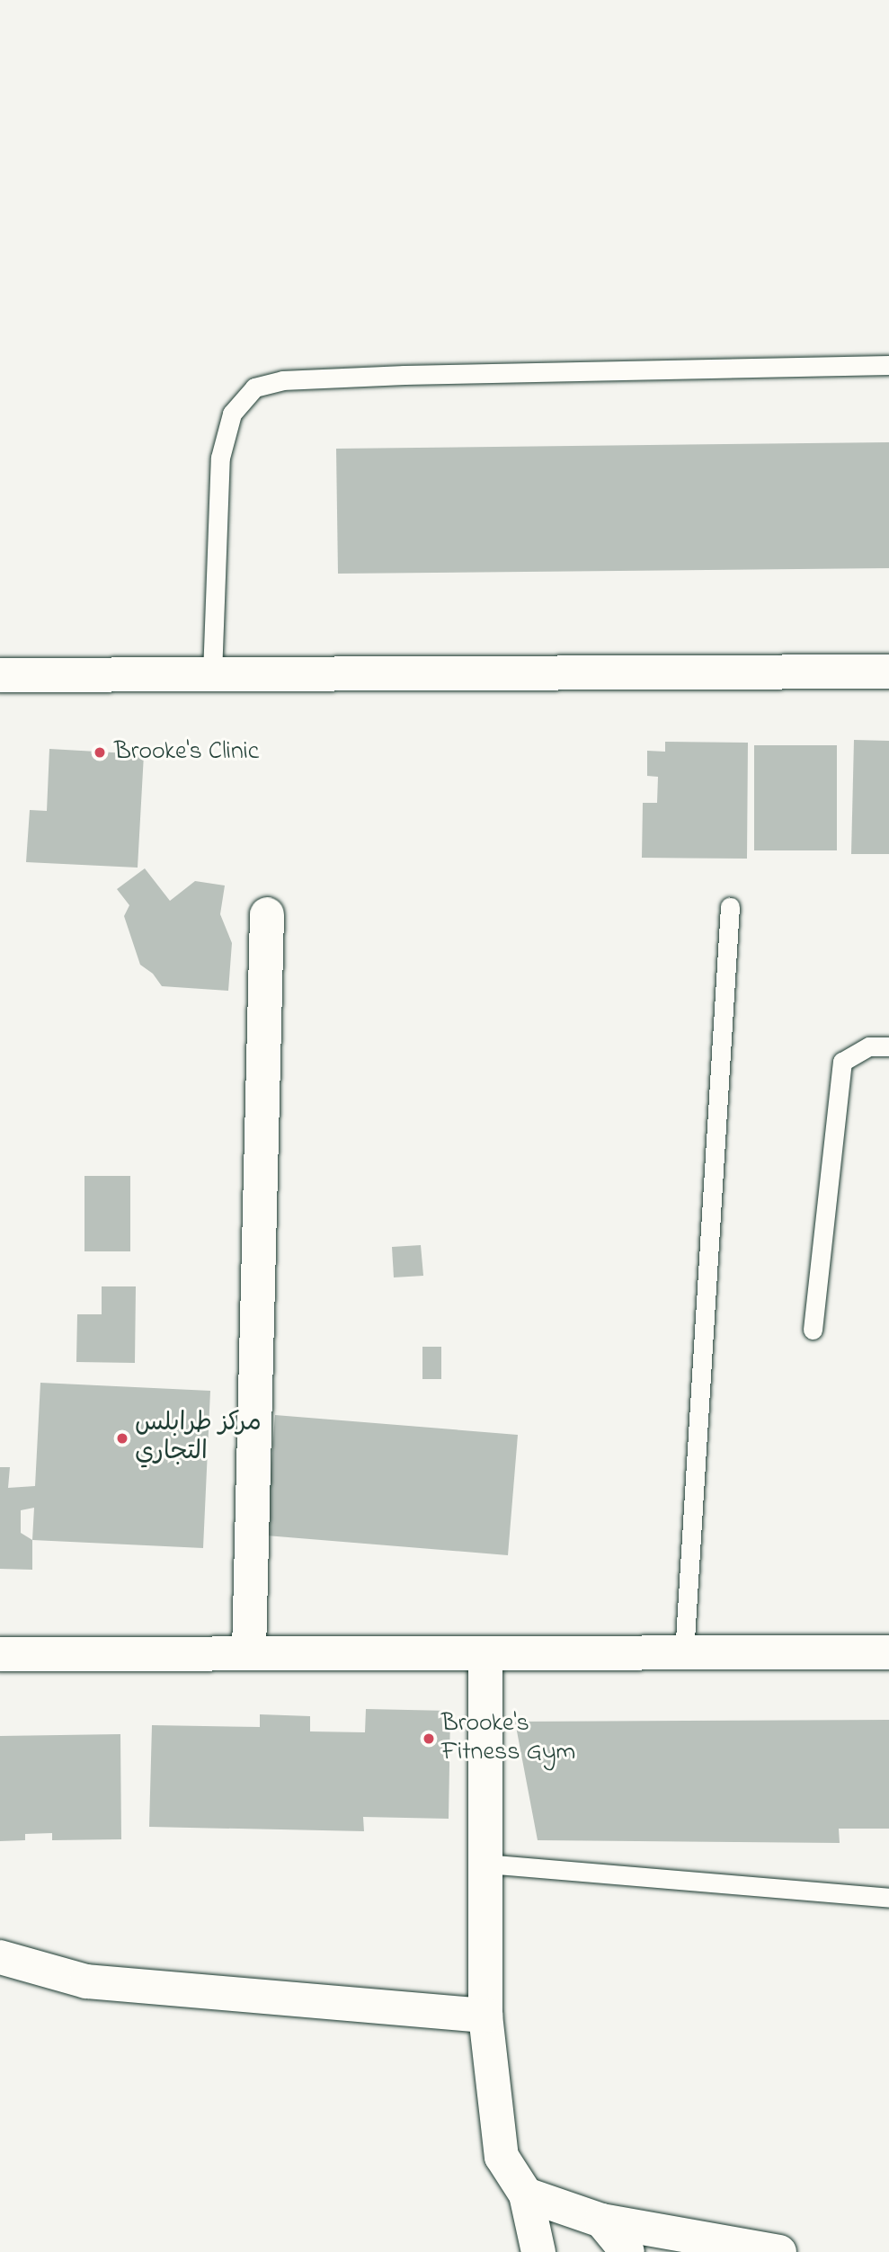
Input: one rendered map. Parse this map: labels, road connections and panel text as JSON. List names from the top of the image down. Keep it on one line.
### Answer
{"places":["Brooke's Clinic","مركز طرابلس التجاري","Brooke's Fitness Gym"]}
